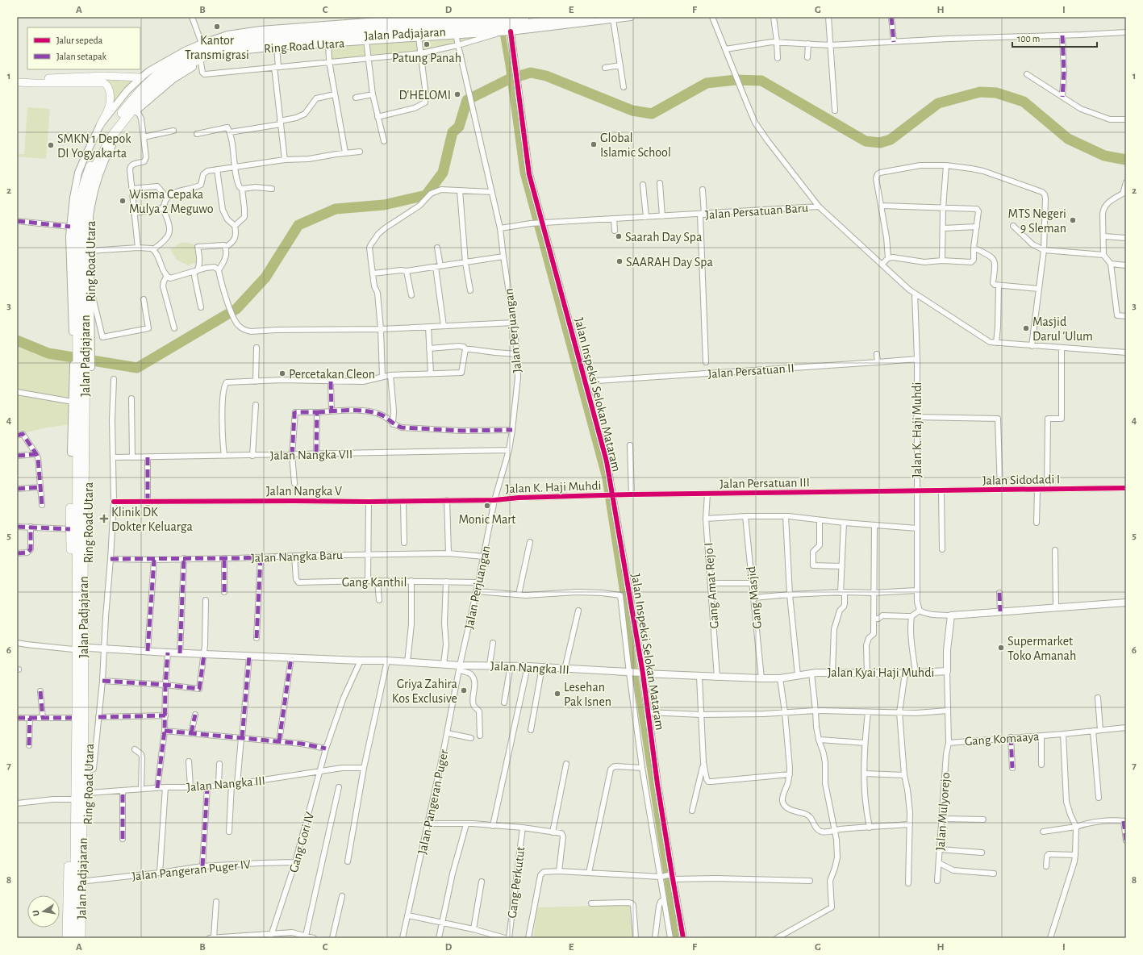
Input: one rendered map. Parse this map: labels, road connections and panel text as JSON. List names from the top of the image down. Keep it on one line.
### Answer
{"streets":{"highway":["Jalan Padjajaran","Ring Road Utara"],"street":["Jalan Persatuan Baru","Jalan Perjuangan","Jalan Persatuan II","Jalan Inspeksi Selokan Mataram","Jalan K. Haji Muhdi","Jalan Nangka VII","Jalan Sidodadi I","Jalan Persatuan III","Jalan Nangka V","Jalan Nangka Baru","Gang Kanthil","Gang Amat Rejo I","Gang Masjid","Jalan Nangka III","Jalan Kyai Haji Muhdi","Gang Komaaya","Jalan Pangeran Puger","Jalan Mulyorejo","Gang Gori IV","Jalan Pangeran Puger IV","Gang Perkutut"]},"crossings":[["Jalan Padjajaran","Ring Road Utara"],["Jalan Padjajaran","Jalan Inspeksi Selokan Mataram"],["Ring Road Utara","Jalan Perjuangan"],["Ring Road Utara","Jalan Inspeksi Selokan Mataram"],["Ring Road Utara","Jalan Nangka III"],["Ring Road Utara","Jalan Pangeran Puger IV"],["Jalan Persatuan Baru","Jalan Perjuangan"],["Jalan Persatuan Baru","Jalan Inspeksi Selokan Mataram"],["Jalan Persatuan Baru","Jalan K. Haji Muhdi"],["Jalan Perjuangan","Jalan K. Haji Muhdi"],["Jalan Perjuangan","Jalan Nangka VII"],["Jalan Perjuangan","Jalan Nangka V"],["Jalan Perjuangan","Jalan Nangka Baru"],["Jalan Perjuangan","Gang Kanthil"],["Jalan Perjuangan","Jalan Nangka III"],["Jalan Perjuangan","Jalan Pangeran Puger"],["Jalan Persatuan II","Jalan Inspeksi Selokan Mataram"],["Jalan Persatuan II","Jalan K. Haji Muhdi"],["Jalan Inspeksi Selokan Mataram","Jalan K. Haji Muhdi"],["Jalan Inspeksi Selokan Mataram","Jalan Persatuan III"],["Jalan Inspeksi Selokan Mataram","Jalan Nangka III"],["Jalan K. Haji Muhdi","Jalan Sidodadi I"],["Jalan K. Haji Muhdi","Jalan Persatuan III"],["Jalan K. Haji Muhdi","Jalan Nangka V"],["Jalan Sidodadi I","Jalan Persatuan III"],["Jalan Persatuan III","Gang Amat Rejo I"],["Jalan Nangka Baru","Gang Kanthil"],["Gang Amat Rejo I","Jalan Kyai Haji Muhdi"],["Gang Masjid","Jalan Kyai Haji Muhdi"],["Jalan Nangka III","Jalan Kyai Haji Muhdi"],["Jalan Nangka III","Jalan Pangeran Puger"],["Jalan Nangka III","Gang Gori IV"],["Jalan Kyai Haji Muhdi","Gang Komaaya"],["Gang Komaaya","Jalan Mulyorejo"],["Gang Gori IV","Jalan Pangeran Puger IV"]],"places":{"other":["Kantor Transmigrasi","Patung Panah","D'HELOMI","Global Islamic School","SMKN 1 Depok DI Yogyakarta","Wisma Cepaka Mulya 2 Meguwo","MTS Negeri 9 Sleman","Saarah Day Spa","SAARAH Day Spa","Masjid Darul 'Ulum","Percetakan Cleon","Monic Mart","Supermarket Toko Amanah","Griya Zahira Kos Exclusive","Lesehan Pak Isnen"],"health":["Klinik DK Dokter Keluarga"]},"legend":["Jalur sepeda","Jalan setapak"],"scale_bar":"100 m","north":"left","grid":{"columns":["A","B","C","D","E","F","G","H","I"],"rows":["1","2","3","4","5","6","7","8"]}}
